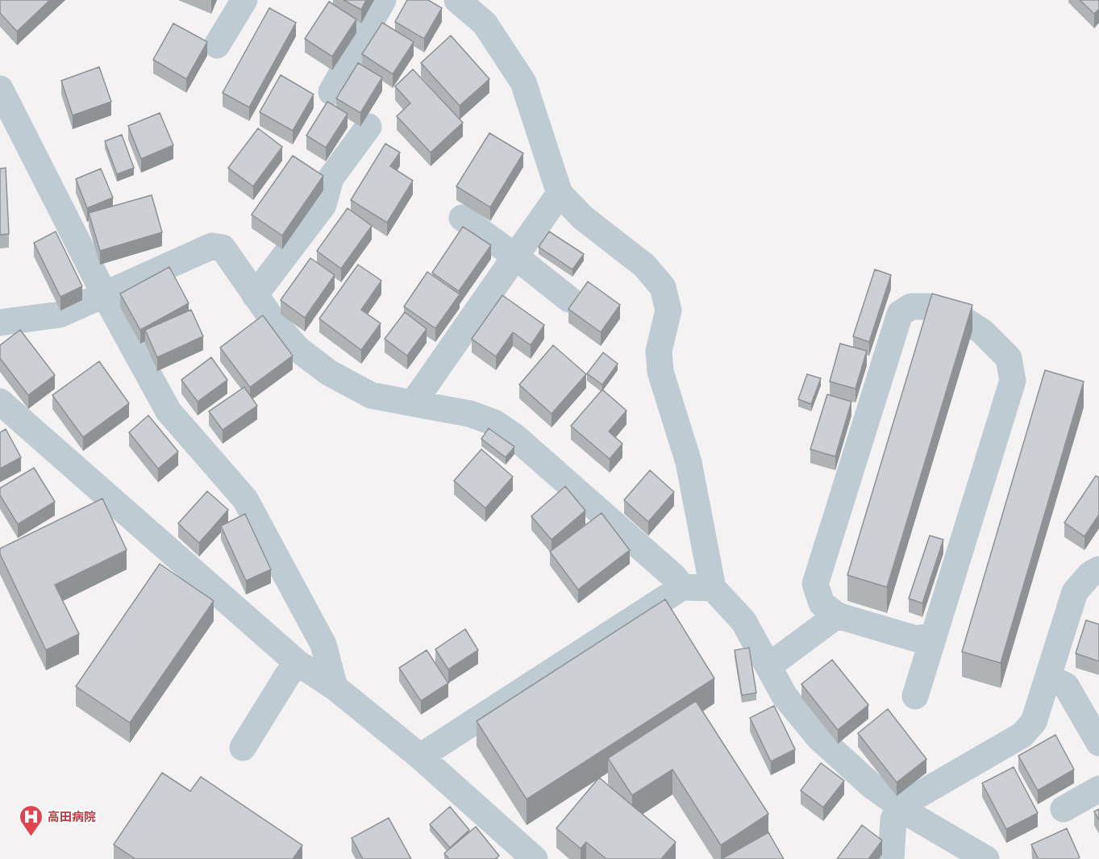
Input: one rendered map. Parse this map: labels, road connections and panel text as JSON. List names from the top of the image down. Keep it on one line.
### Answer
{"places":{"hospital":["高田病院"]}}
